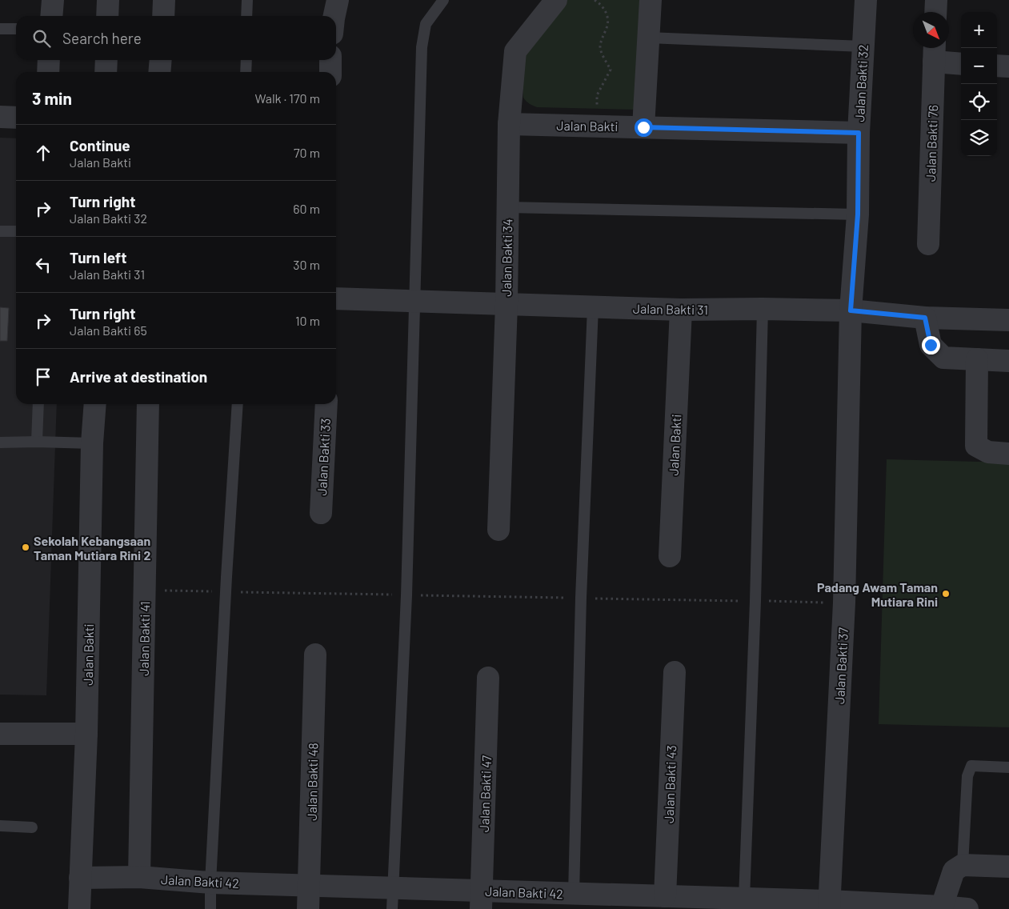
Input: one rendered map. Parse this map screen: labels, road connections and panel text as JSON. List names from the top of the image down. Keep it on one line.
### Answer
{"streets":{"street":["Jalan Bakti 32","Jalan Bakti","Jalan Bakti 76","Jalan Bakti 34","Jalan Bakti 31","Jalan Bakti 33","Jalan Bakti 41","Jalan Bakti 37","Jalan Bakti 48","Jalan Bakti 43","Jalan Bakti 47","Jalan Bakti 42"]},"crossings":[["Jalan Bakti 32","Jalan Bakti"],["Jalan Bakti 32","Jalan Bakti 31"],["Jalan Bakti 32","Jalan Bakti 37"],["Jalan Bakti","Jalan Bakti 34"],["Jalan Bakti","Jalan Bakti 31"],["Jalan Bakti","Jalan Bakti 42"],["Jalan Bakti 34","Jalan Bakti 31"],["Jalan Bakti 31","Jalan Bakti 37"],["Jalan Bakti 41","Jalan Bakti 42"],["Jalan Bakti 37","Jalan Bakti 42"],["Jalan Bakti 48","Jalan Bakti 42"],["Jalan Bakti 43","Jalan Bakti 42"],["Jalan Bakti 47","Jalan Bakti 42"]],"places":["Sekolah Kebangsaan Taman Mutiara Rini 2","Padang Awam Taman Mutiara Rini"],"north":"bottom right","page":{"map_buttons":["+","−"],"search":"Search here","heading":["3 min","Walk · 170 m"],"list":[["Continue","Jalan Bakti","70 m"],["Turn right","Jalan Bakti 32","60 m"],["Turn left","Jalan Bakti 31","30 m"],["Turn right","Jalan Bakti 65","10 m"],"Arrive at destination"]}}
